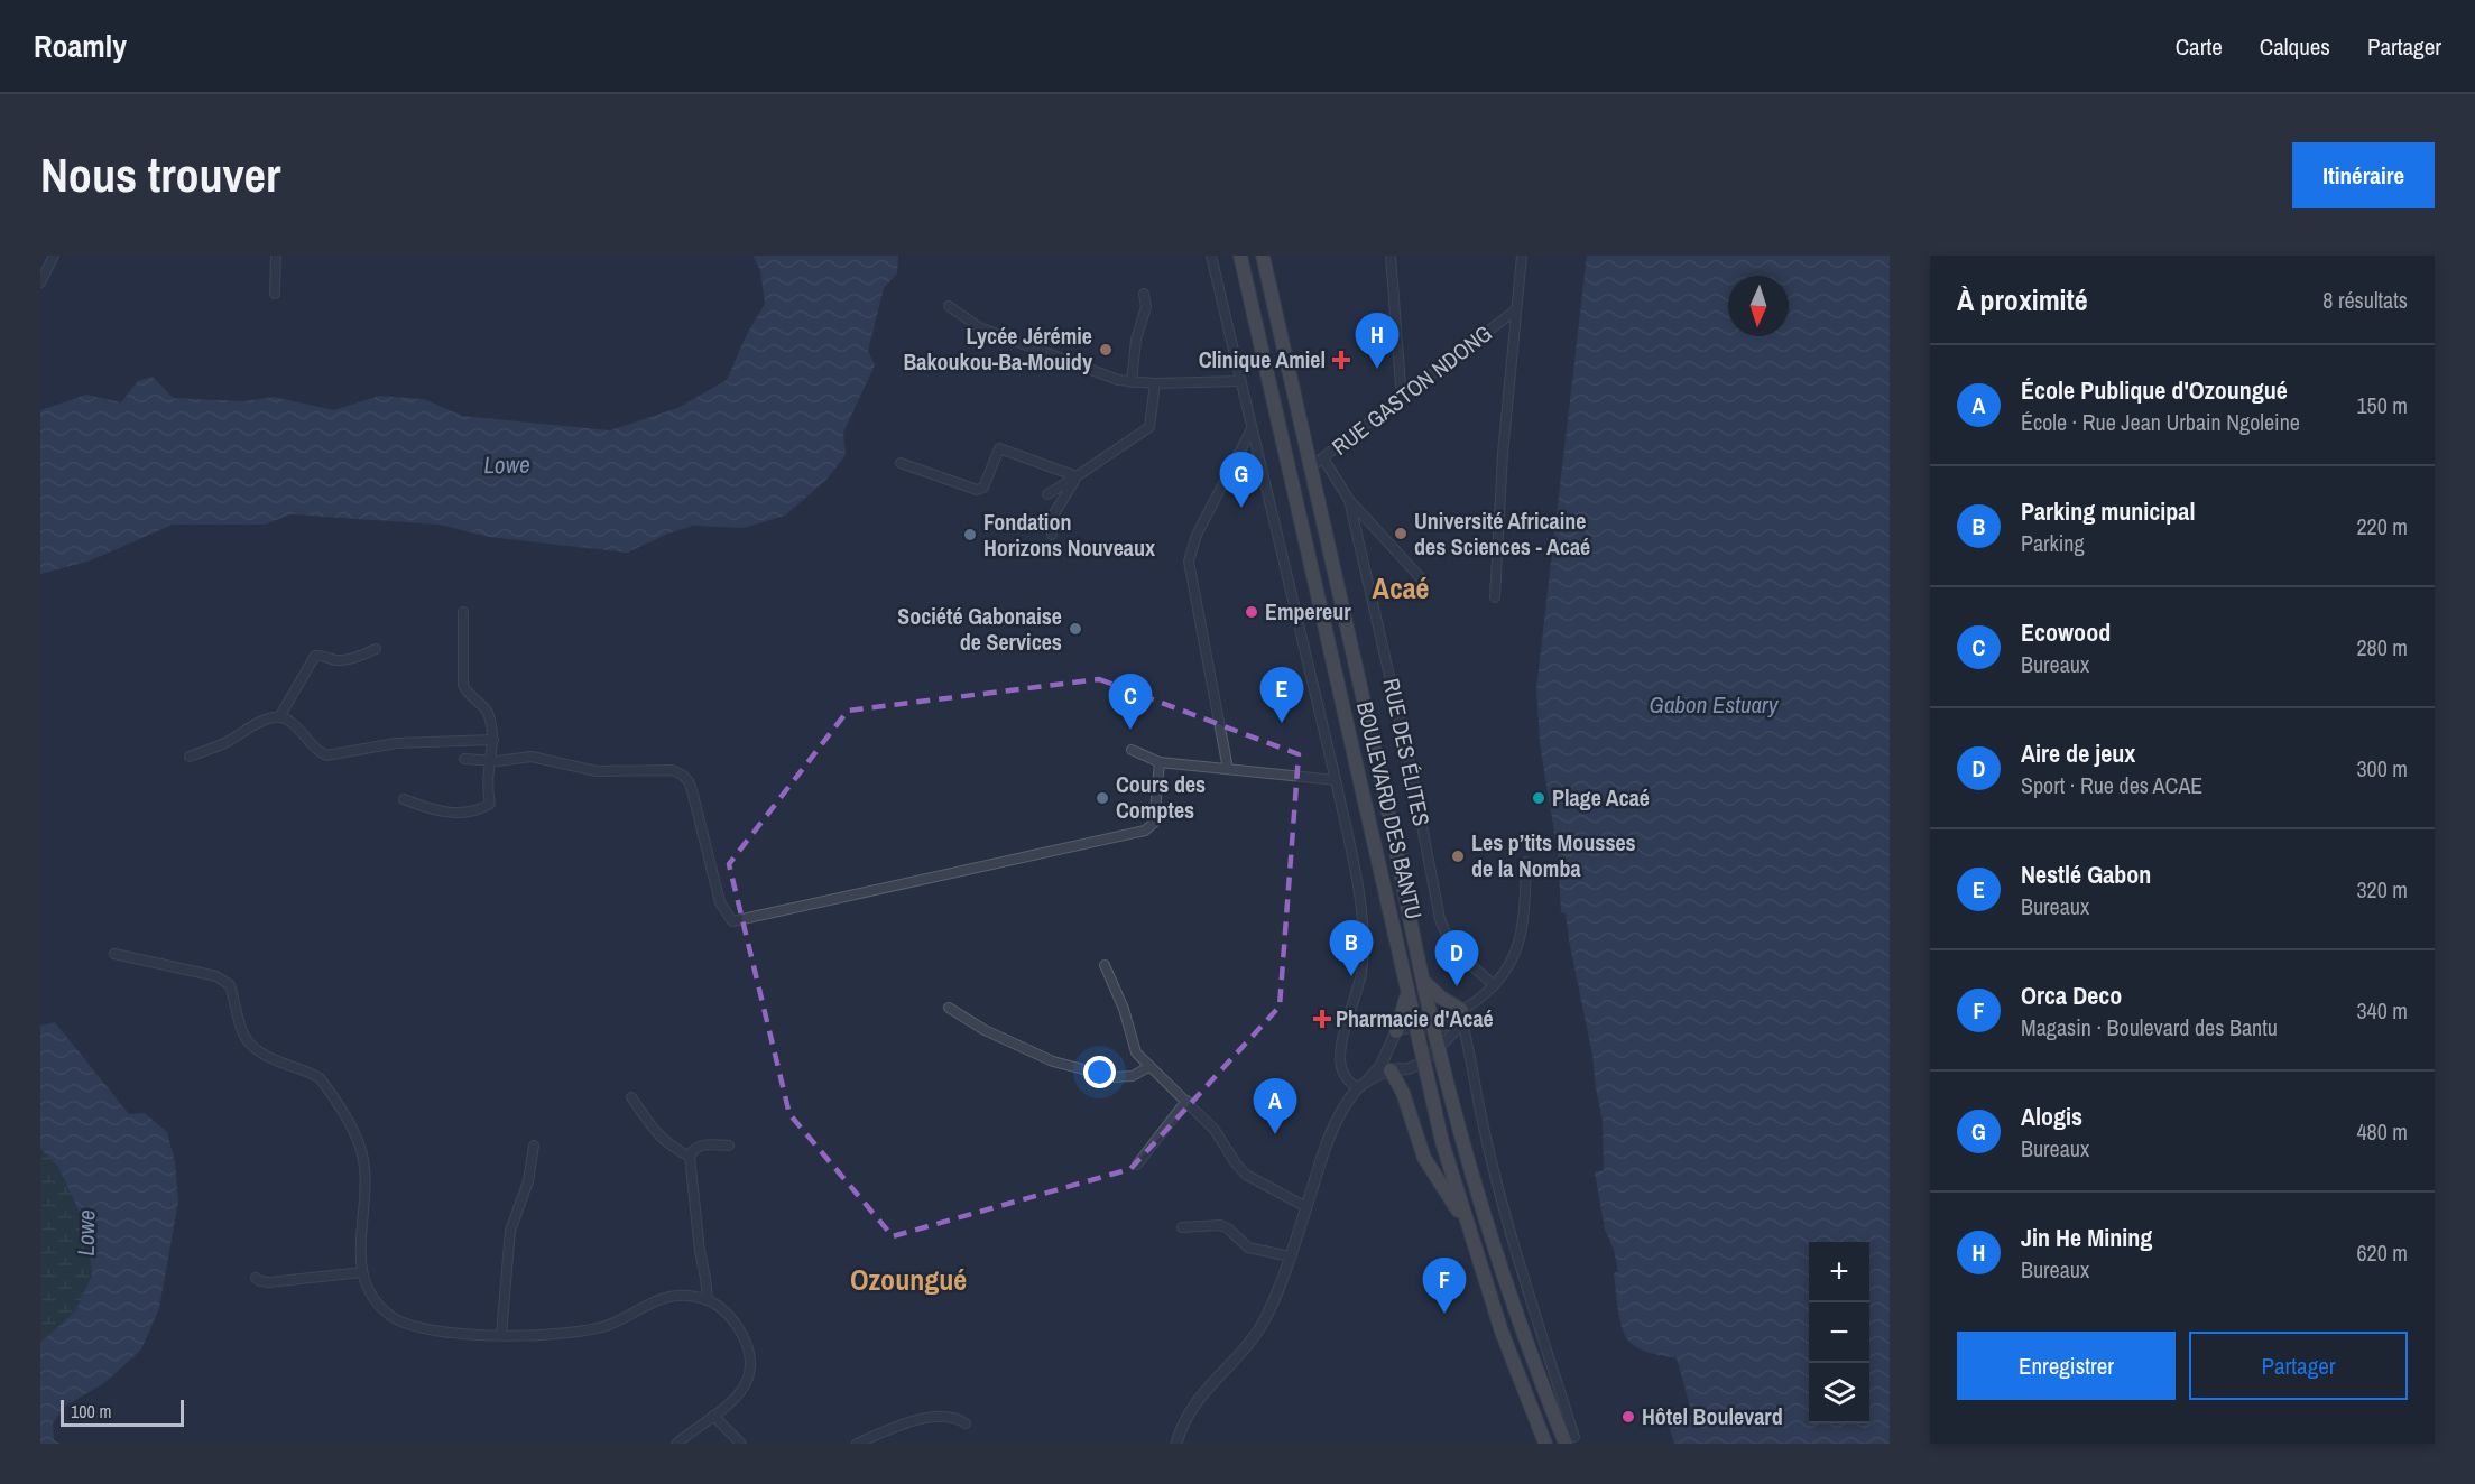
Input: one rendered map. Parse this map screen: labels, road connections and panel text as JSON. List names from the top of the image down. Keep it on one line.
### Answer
{"streets":{"highway":["BOULEVARD DES BANTU"],"street":["RUE GASTON NDONG","RUE DES ÉLITES"]},"crossings":[["RUE GASTON NDONG","BOULEVARD DES BANTU"]],"districts":["Acaé","Ozoungué"],"water":["Lowe","Gabon Estuary"],"places":{"other":["Lycée Jérémie Bakoukou-Ba-Mouidy","Université Africaine des Sciences - Acaé","Fondation Horizons Nouveaux","Empereur","Société Gabonaise de Services","Cours des Comptes","Plage Acaé","Les p’tits Mousses de la Nomba","Hôtel Boulevard"],"health":["Clinique Amiel","Pharmacie d'Acaé"]},"scale_bar":"100 m","north":"bottom","page":{"header":"Roamly","nav":["Carte","Calques","Partager"],"buttons":["Itinéraire",["Enregistrer","Partager"]],"title":"Nous trouver","heading":["À proximité","8 résultats"],"pins":["H","G","E","C","B","D","A","F"],"list":[{"mark":"A","name":"École Publique d'Ozoungué","note":"École · Rue Jean Urbain Ngoleine","value":"150 m"},{"mark":"B","name":"Parking municipal","note":"Parking","value":"220 m"},{"mark":"C","name":"Ecowood","note":"Bureaux","value":"280 m"},{"mark":"D","name":"Aire de jeux","note":"Sport · Rue des ACAE","value":"300 m"},{"mark":"E","name":"Nestlé Gabon","note":"Bureaux","value":"320 m"},{"mark":"F","name":"Orca Deco","note":"Magasin · Boulevard des Bantu","value":"340 m"},{"mark":"G","name":"Alogis","note":"Bureaux","value":"480 m"},{"mark":"H","name":"Jin He Mining","note":"Bureaux","value":"620 m"}],"map_buttons":["+","−"],"scale":"100 m"}}
